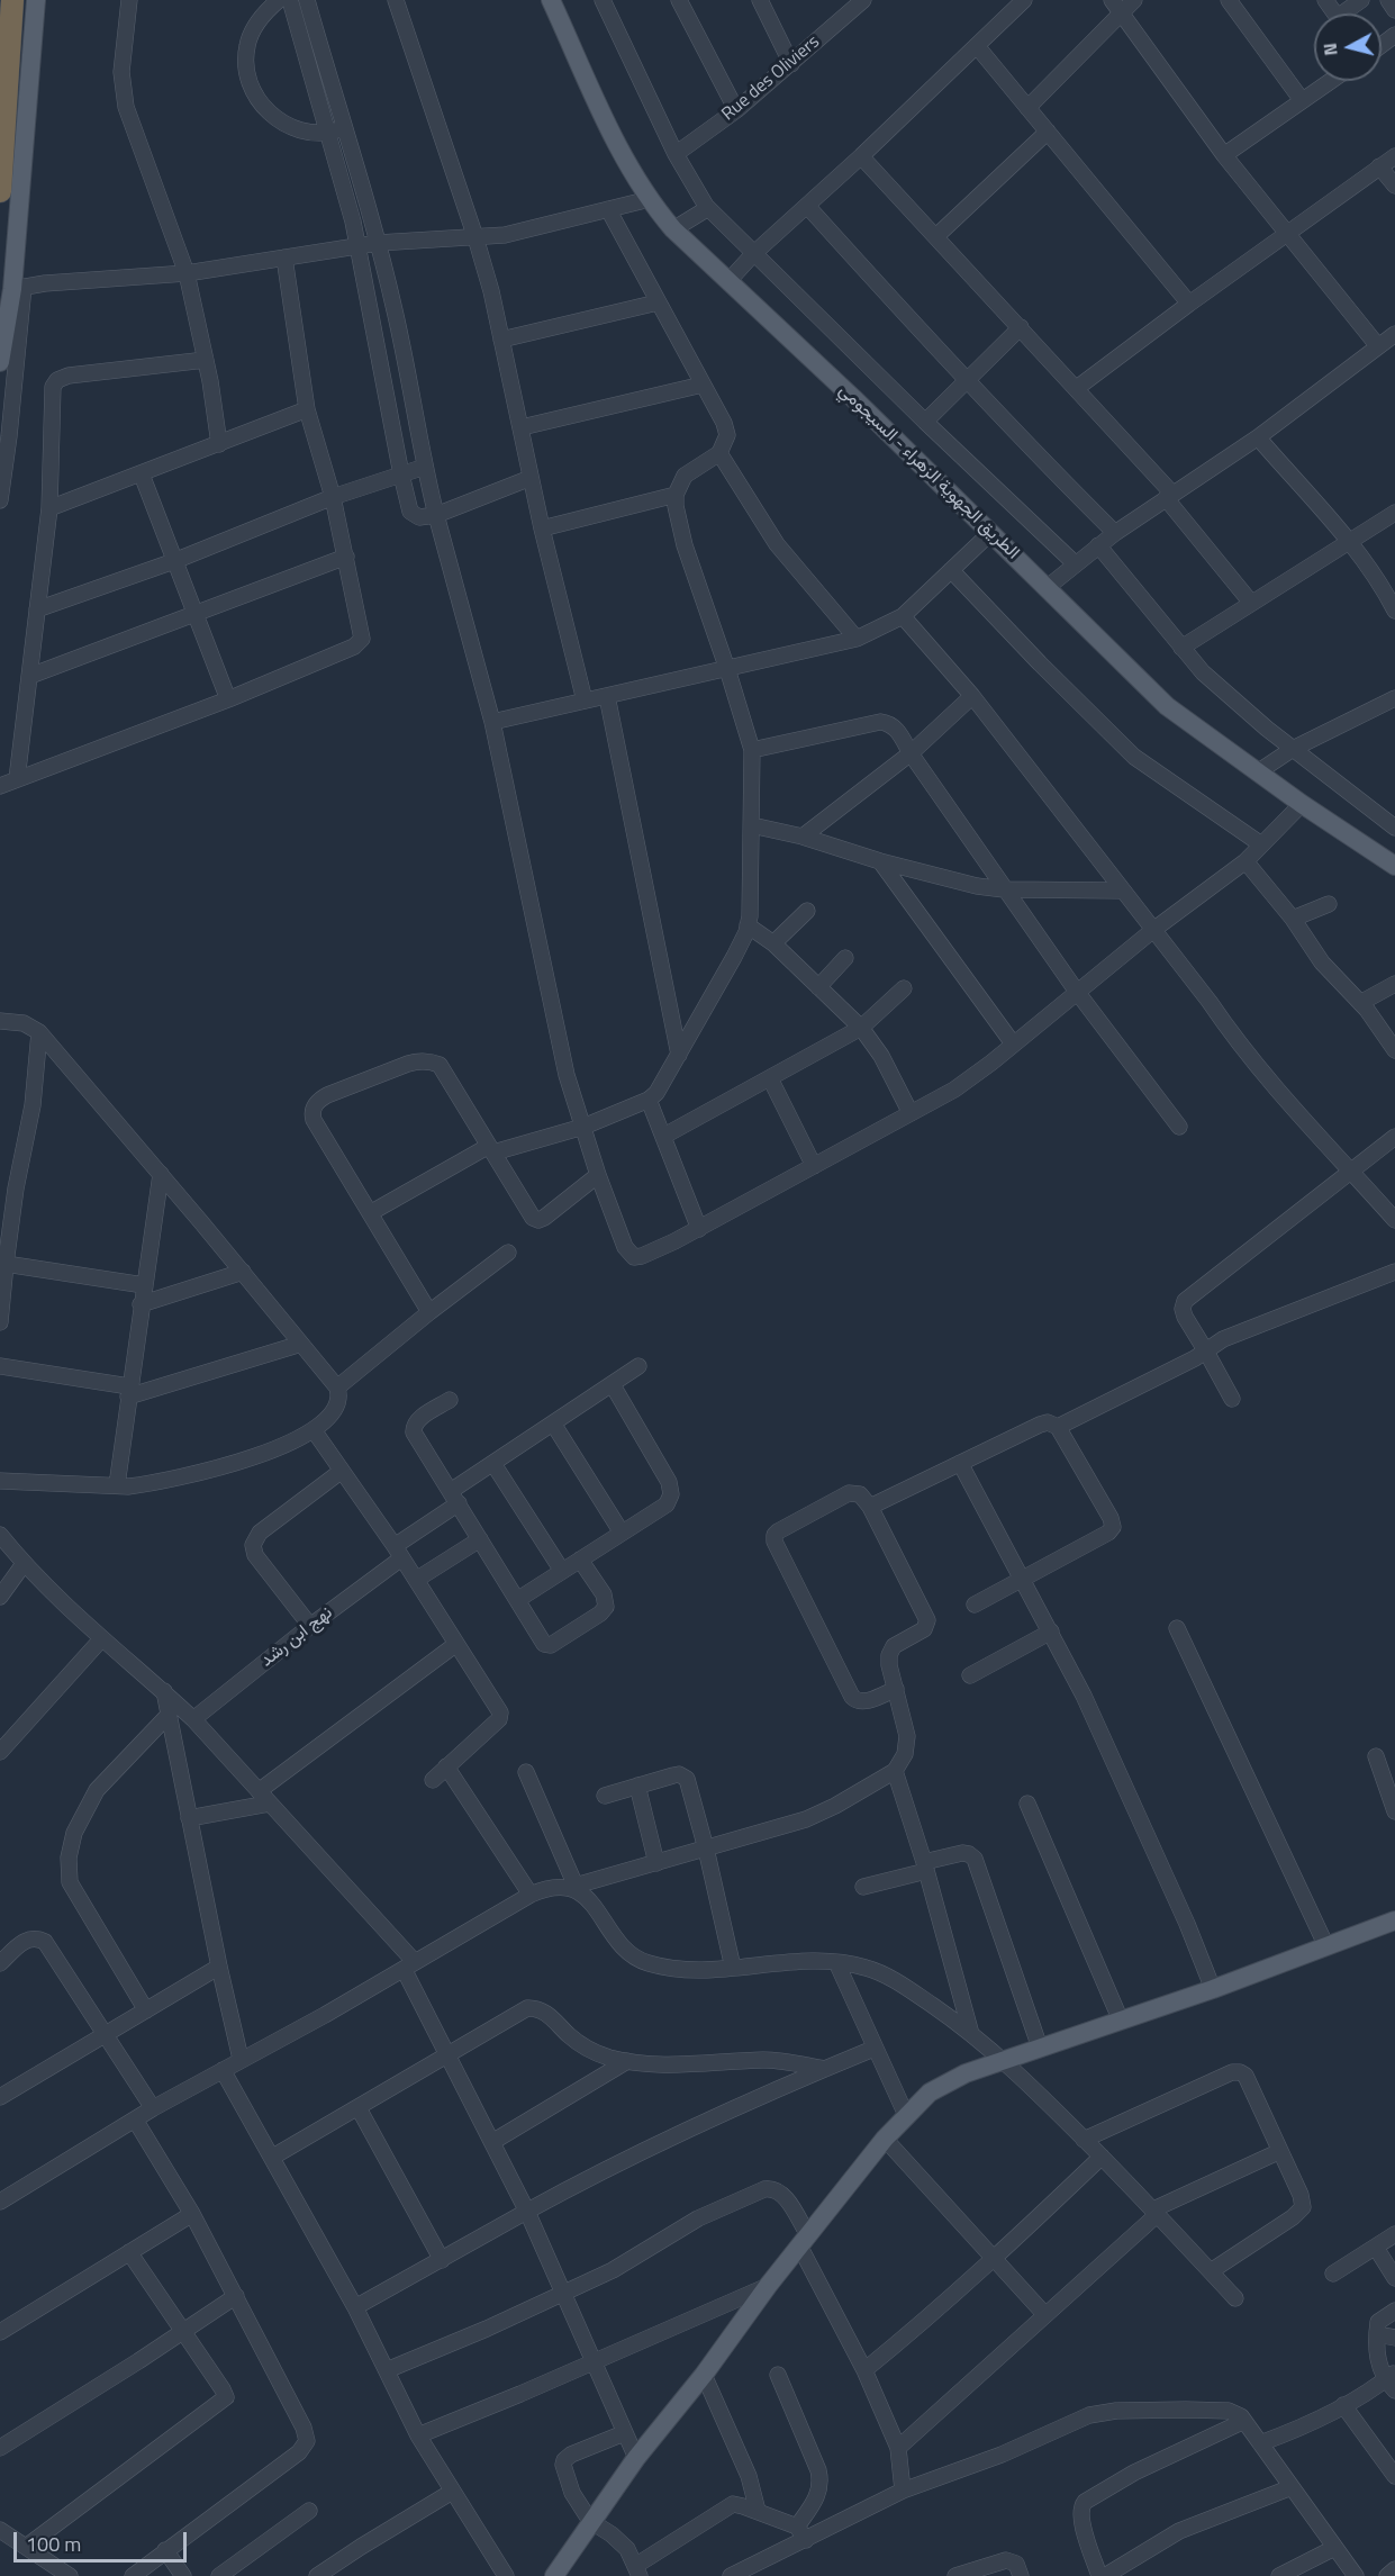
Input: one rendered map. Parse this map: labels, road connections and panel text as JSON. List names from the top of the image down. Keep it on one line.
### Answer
{"streets":{"main road":["الطريق الجهوية الزهراء - السيجومي"],"street":["Rue des Oliviers","نهج ابن رشد"]},"scale_bar":"100 m","north":"left"}
